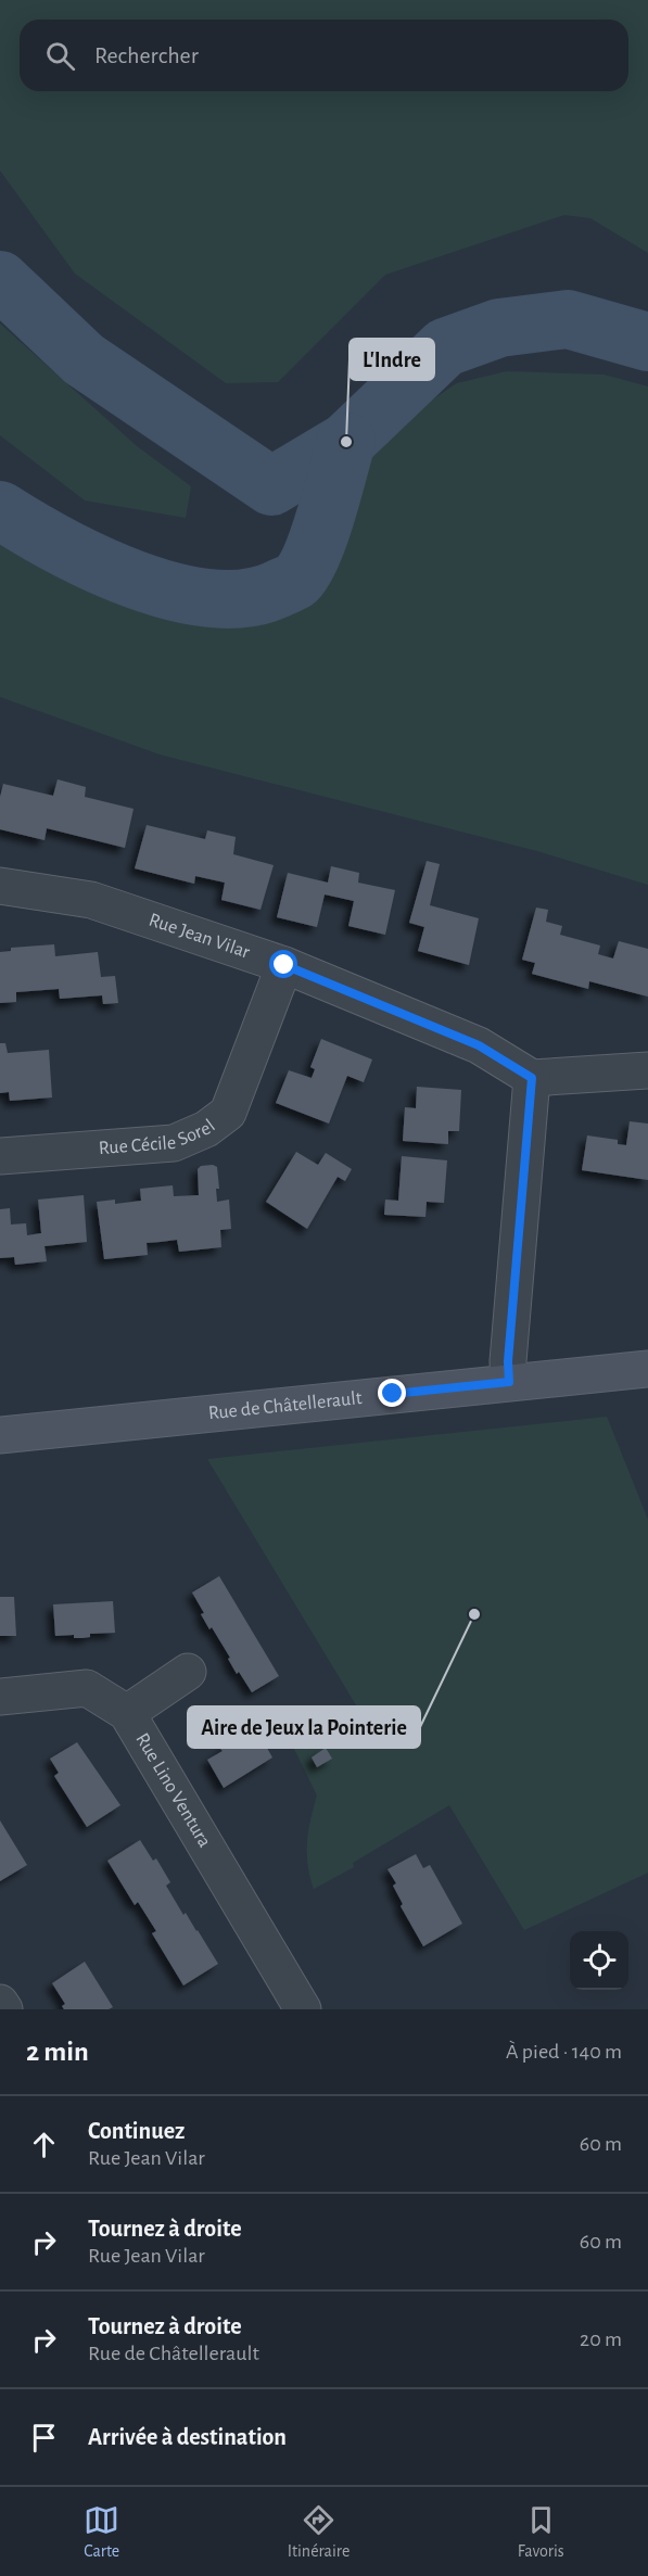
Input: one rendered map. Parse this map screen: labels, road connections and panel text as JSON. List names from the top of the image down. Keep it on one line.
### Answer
{"streets":{"main road":["Rue de Châtellerault"],"street":["Rue Jean Vilar","Rue Cécile Sorel","Rue Lino Ventura"]},"crossings":[["Rue Jean Vilar","Rue Cécile Sorel"]],"places":["L'Indre","Aire de Jeux la Pointerie"],"page":{"search":"Rechercher","heading":["2 min","À pied · 140 m"],"list":[["Continuez","Rue Jean Vilar","60 m"],["Tournez à droite","Rue Jean Vilar","60 m"],["Tournez à droite","Rue de Châtellerault","20 m"],"Arrivée à destination"],"nav":["Carte","Itinéraire","Favoris"]}}
